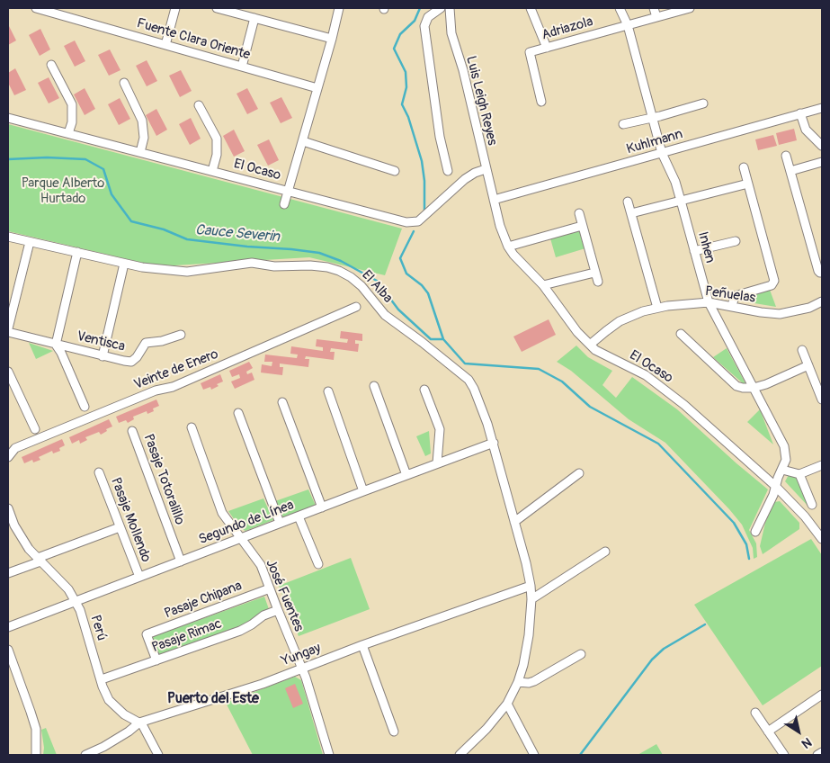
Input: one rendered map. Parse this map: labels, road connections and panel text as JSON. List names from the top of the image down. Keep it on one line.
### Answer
{"streets":{"street":["Adriazola","Fuente Clara Oriente","Luis Leigh Reyes","Kuhlmann","El Ocaso","Inhen","El Alba","Peñuelas","Ventisca","Veinte de Enero","Pasaje Totoralillo","Pasaje Mollendo","Segundo de Línea","José Fuentes","Pasaje Chipana","Perú","Pasaje Rimac","Yungay"]},"crossings":[["Adriazola","Inhen"],["Luis Leigh Reyes","Kuhlmann"],["Luis Leigh Reyes","El Ocaso"],["Kuhlmann","El Ocaso"],["Kuhlmann","Inhen"],["El Ocaso","Inhen"],["El Ocaso","Peñuelas"],["Inhen","Peñuelas"],["El Alba","Segundo de Línea"],["El Alba","Yungay"],["Pasaje Totoralillo","Segundo de Línea"],["Pasaje Mollendo","Segundo de Línea"],["Segundo de Línea","José Fuentes"],["Segundo de Línea","Perú"],["José Fuentes","Pasaje Chipana"],["José Fuentes","Pasaje Rimac"],["José Fuentes","Yungay"],["Pasaje Chipana","Pasaje Rimac"],["Perú","Pasaje Rimac"],["Perú","Yungay"]],"districts":["Puerto del Este"],"water":["Cauce Severin"],"parks":["Parque Alberto Hurtado"],"north":"bottom right"}
